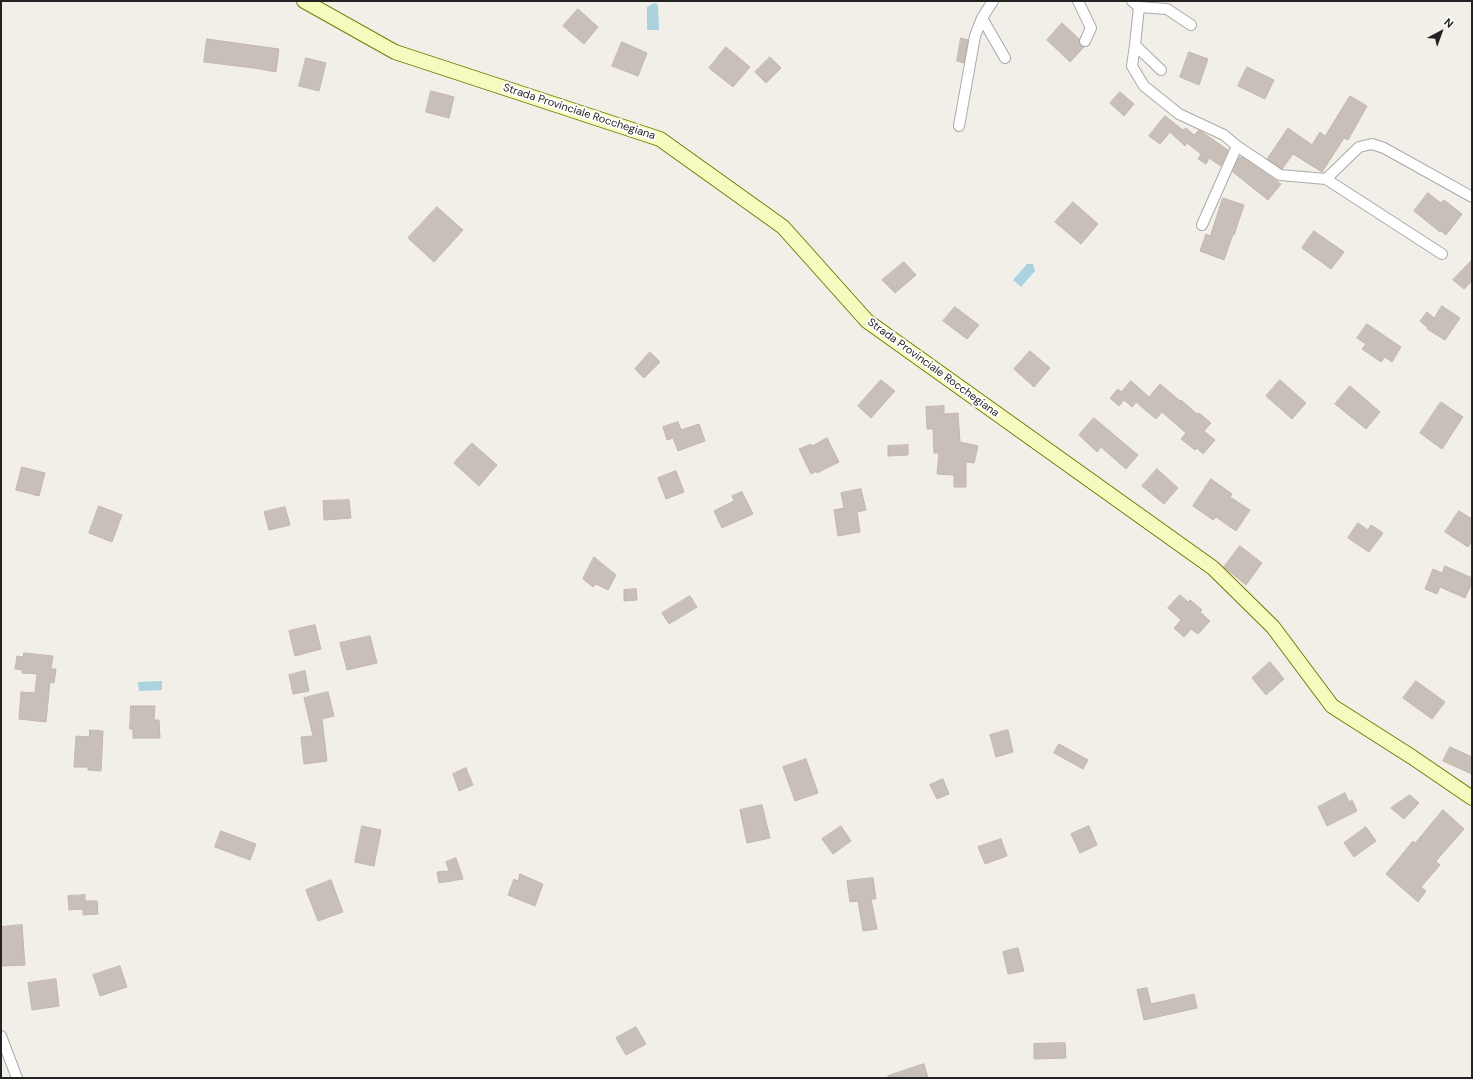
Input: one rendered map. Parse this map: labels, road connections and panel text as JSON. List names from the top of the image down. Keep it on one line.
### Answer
{"streets":{"main road":["Strada Provinciale Rocchegiana"]},"north":"top right"}
